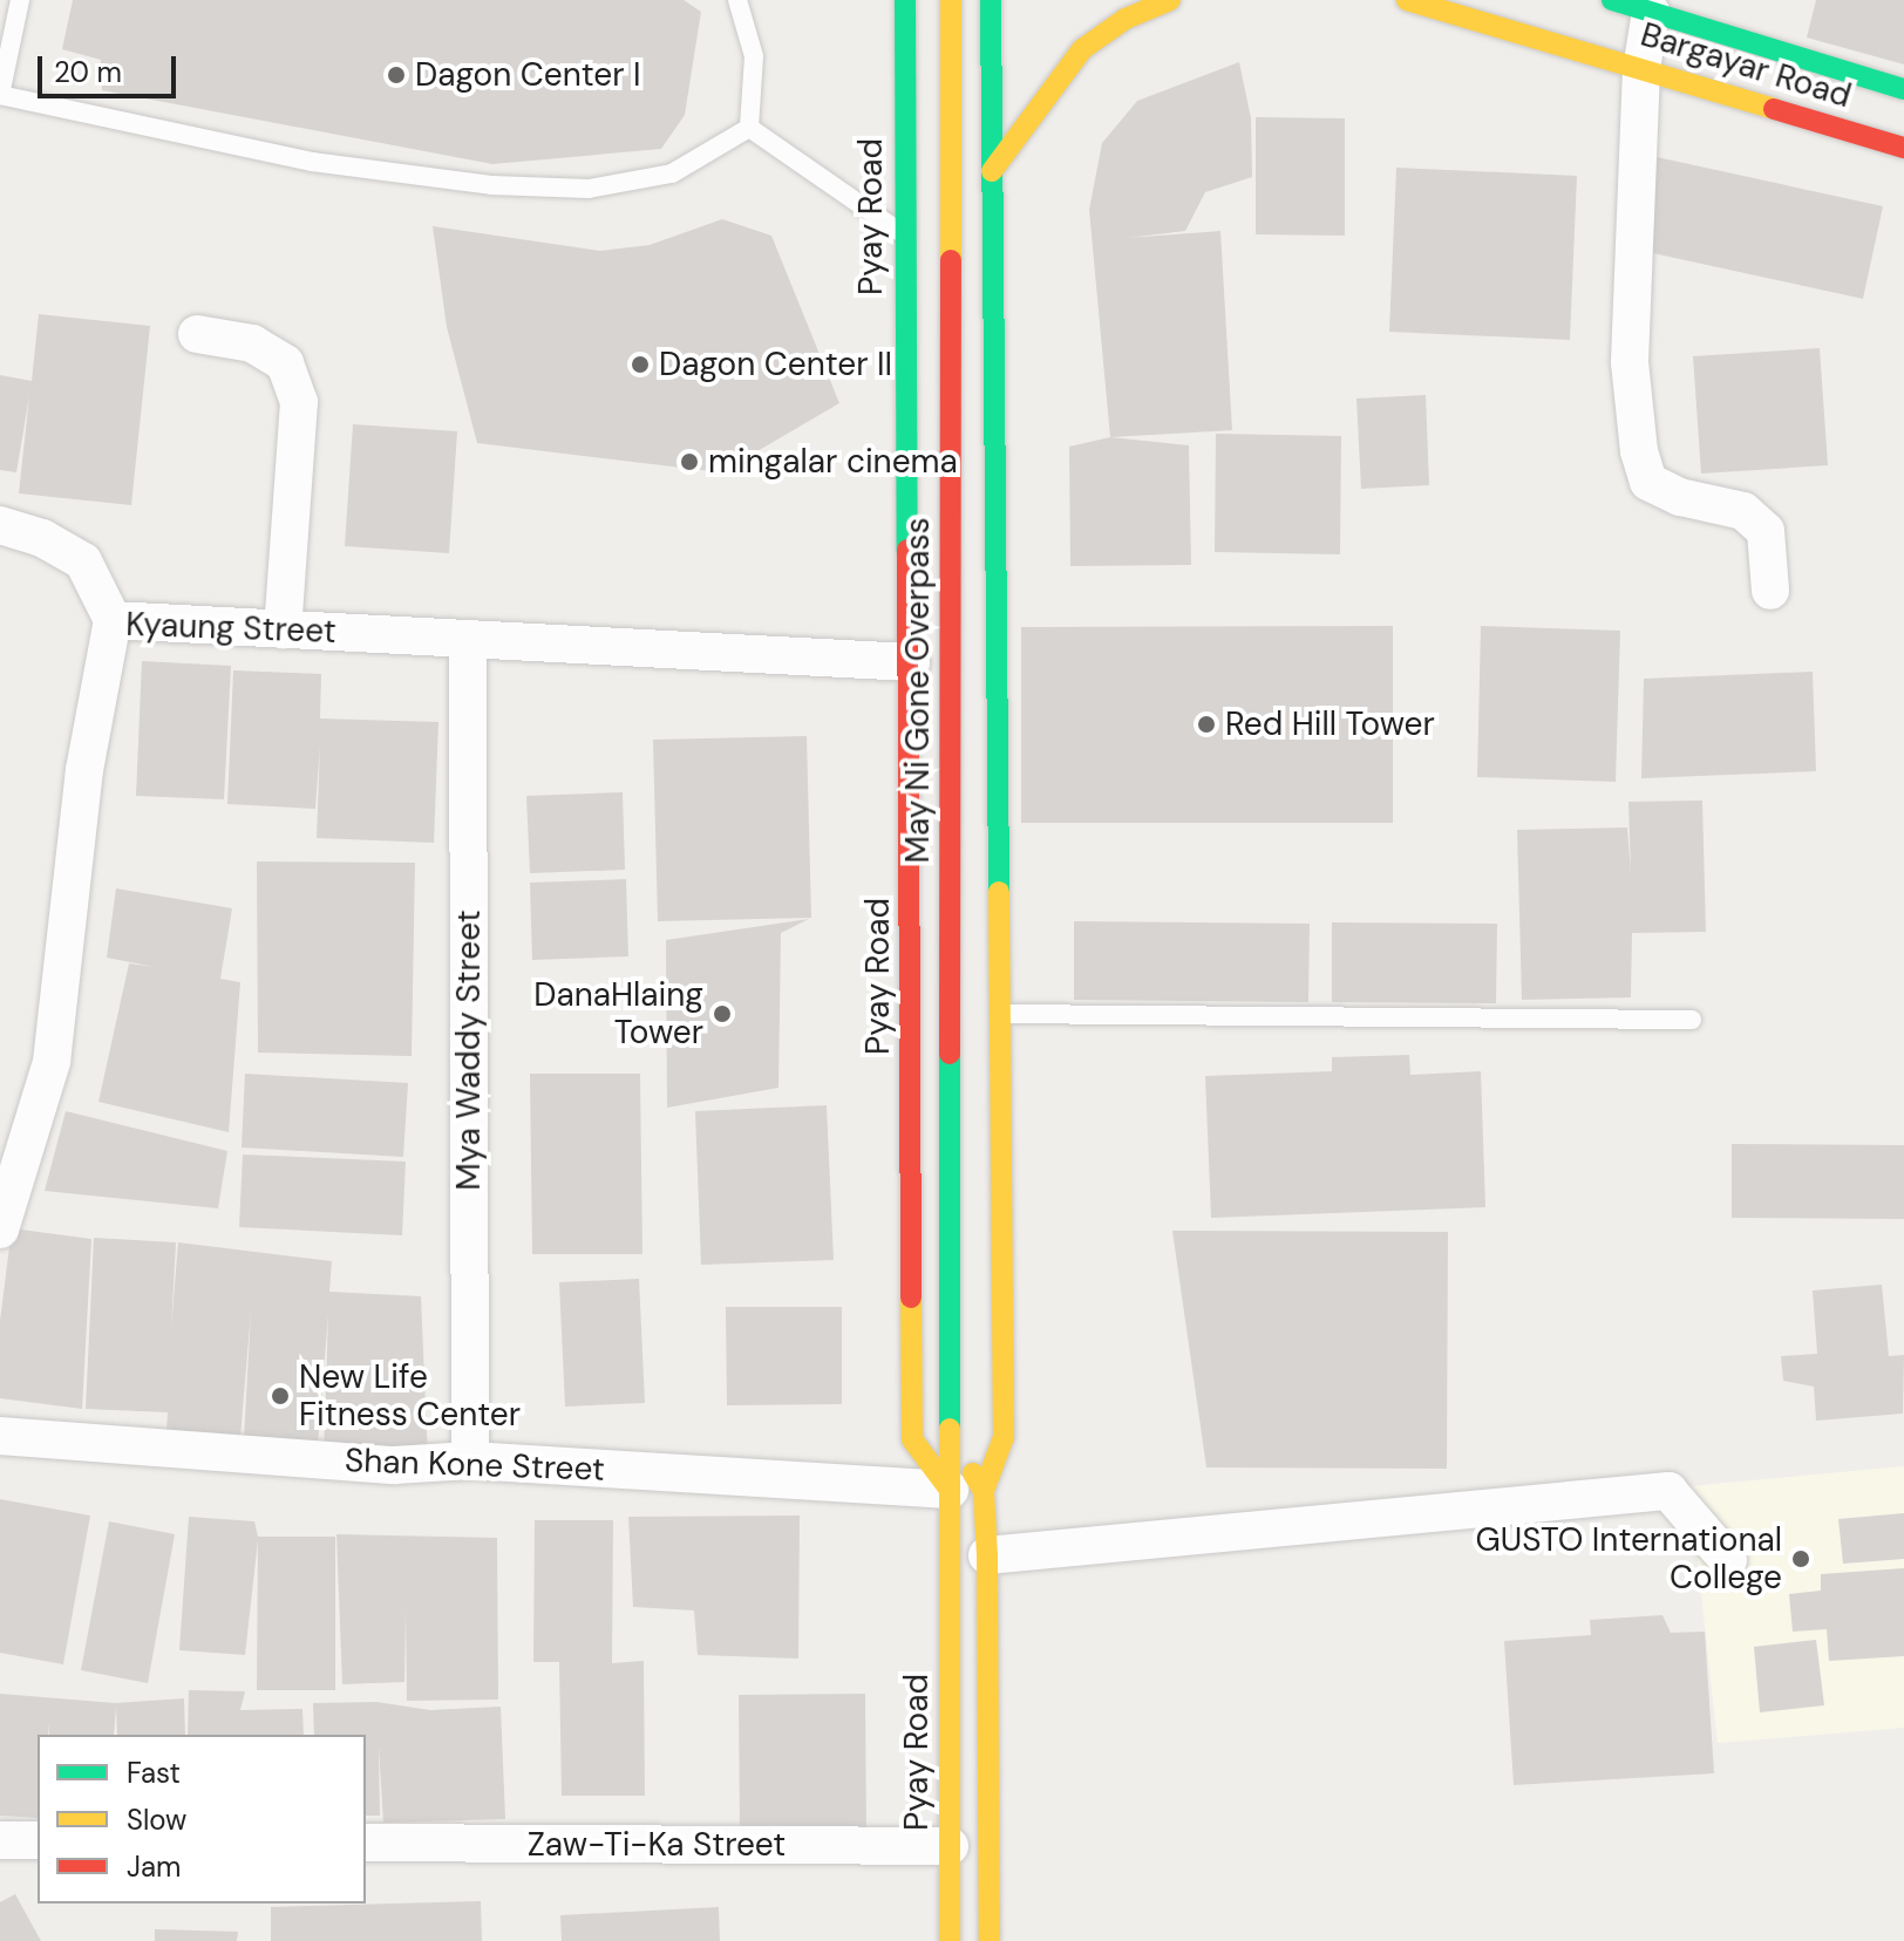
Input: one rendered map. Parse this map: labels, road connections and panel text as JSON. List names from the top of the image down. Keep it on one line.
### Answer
{"streets":{"main road":["Bargayar Road","Pyay Road","May Ni Gone Overpass"],"street":["Kyaung Street","Mya Waddy Street","Shan Kone Street","Zaw-Ti-Ka Street"]},"crossings":[["Pyay Road","Kyaung Street"],["Pyay Road","May Ni Gone Overpass"],["Pyay Road","Shan Kone Street"],["Pyay Road","Zaw-Ti-Ka Street"],["Kyaung Street","Mya Waddy Street"],["May Ni Gone Overpass","Shan Kone Street"],["Mya Waddy Street","Shan Kone Street"]],"places":["Dagon Center I","Dagon Center II","mingalar cinema","Red Hill Tower","DanaHlaing Tower","New Life Fitness Center","GUSTO International College"],"legend":["Fast","Slow","Jam"],"scale_bar":"20 m"}
